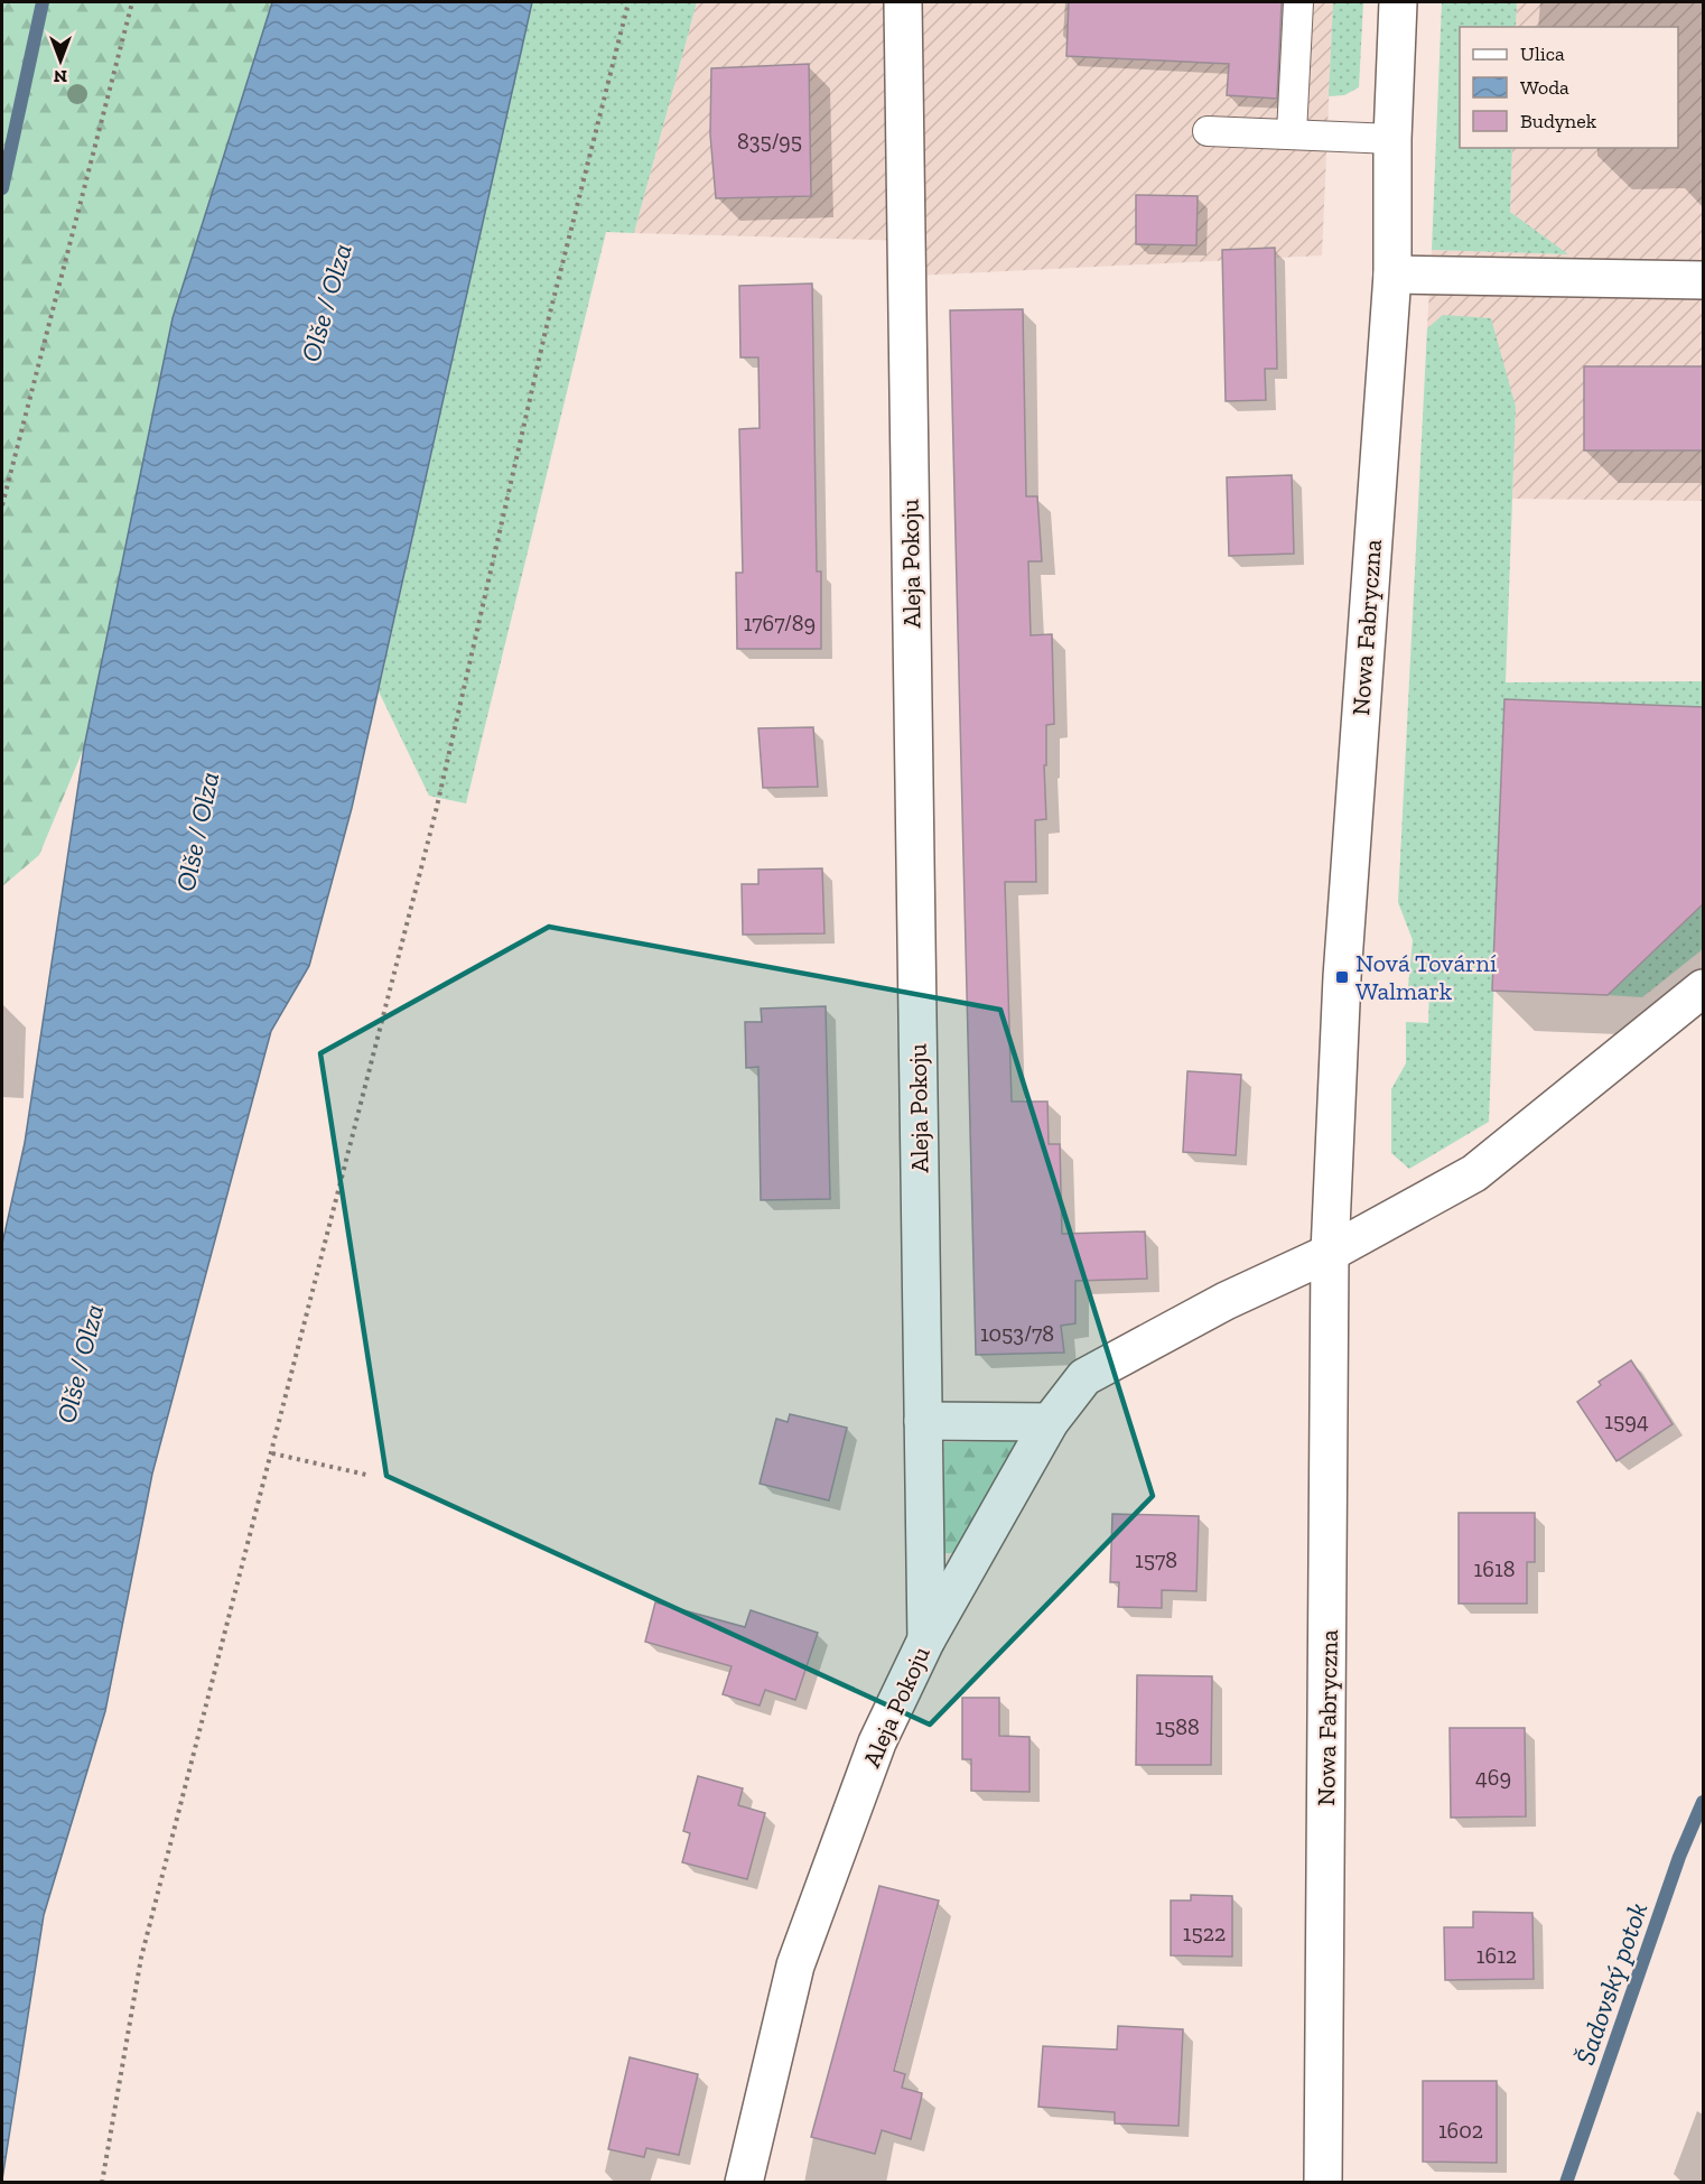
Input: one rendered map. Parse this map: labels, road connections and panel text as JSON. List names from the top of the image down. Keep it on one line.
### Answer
{"streets":{"street":["Aleja Pokoju","Nowa Fabryczna"]},"water":["Olše / Olza","Šadovský potok"],"places":{"transit":["Nová Tovární Walmark"]},"house_numbers":["835/95","1767/89","1053/78","1594","1578","1618","1588","469","1522","1612","1602"],"legend":["Ulica","Woda","Budynek"],"north":"bottom"}
